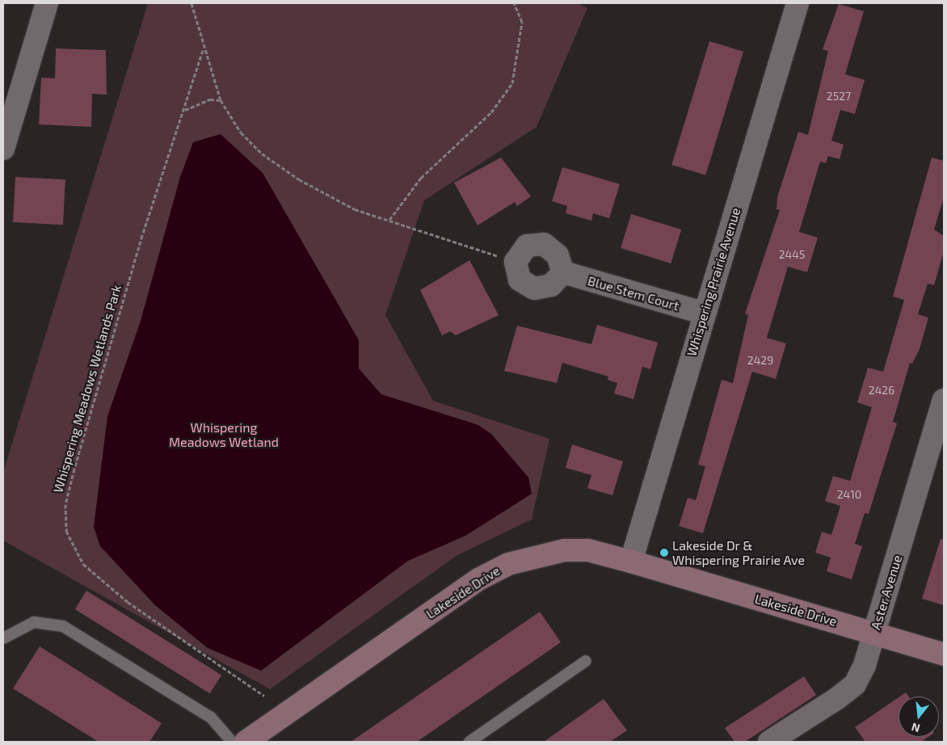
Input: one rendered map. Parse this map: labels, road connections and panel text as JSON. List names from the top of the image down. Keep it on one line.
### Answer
{"streets":{"street":["Whispering Prairie Avenue","Blue Stem Court","Lakeside Drive","Aster Avenue"],"path":["Whispering Meadows Wetlands Park"]},"crossings":[["Whispering Prairie Avenue","Blue Stem Court"],["Whispering Prairie Avenue","Lakeside Drive"],["Lakeside Drive","Aster Avenue"]],"parks":["Whispering Meadows Wetland"],"places":["Lakeside Dr & Whispering Prairie Ave"],"house_numbers":["2527","2445","2429","2426","2410"],"north":"bottom"}
